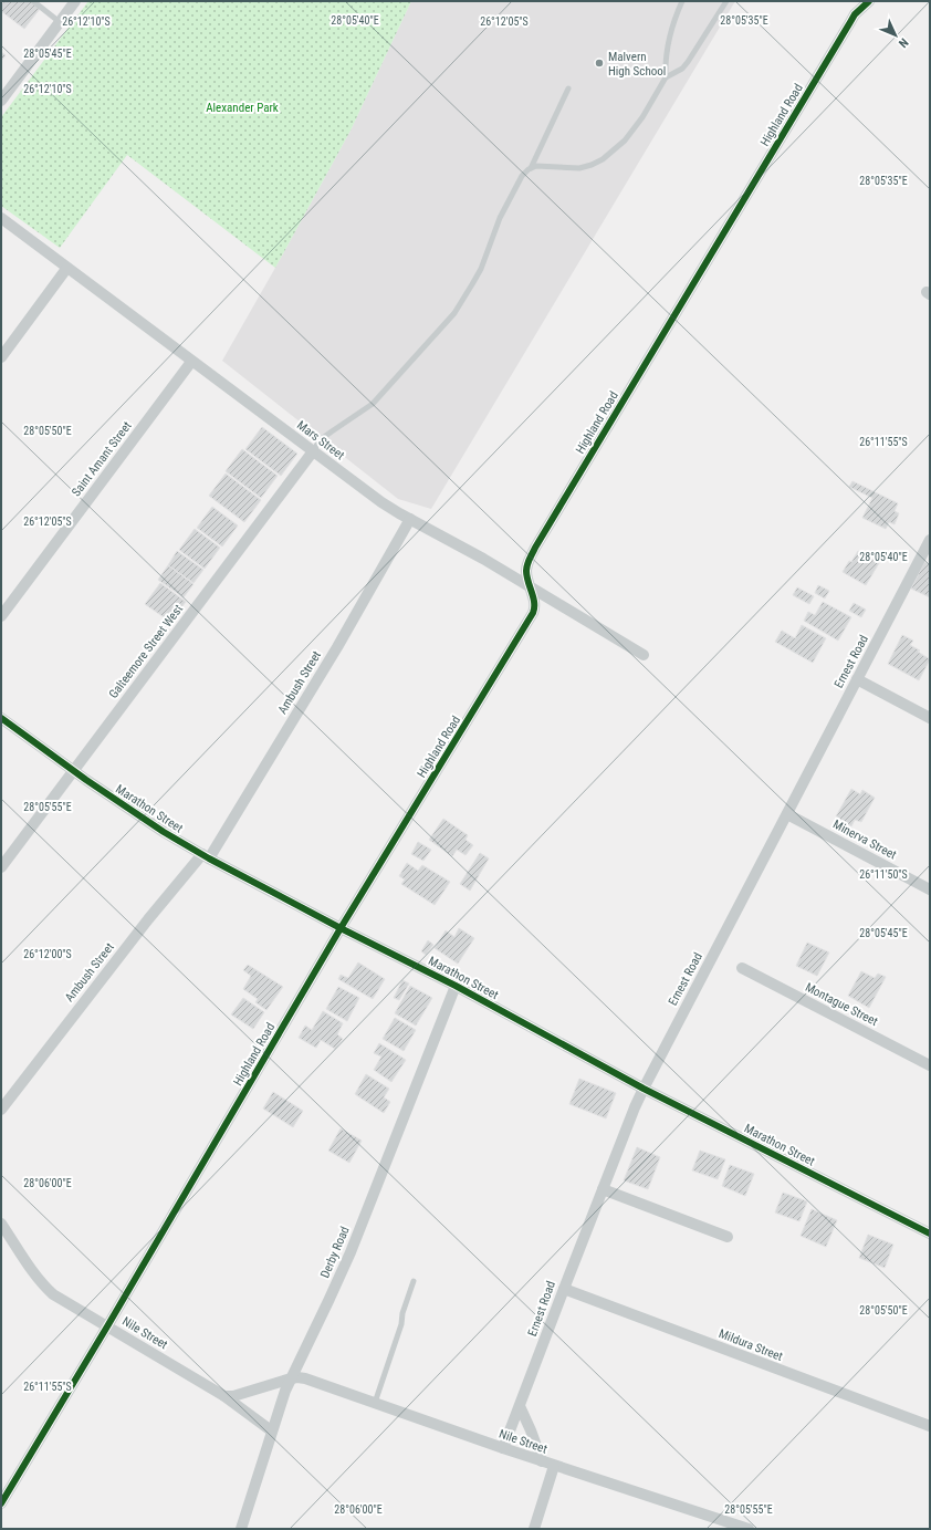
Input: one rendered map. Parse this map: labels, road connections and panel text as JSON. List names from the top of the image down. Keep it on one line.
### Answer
{"streets":{"street":["Highland Road","Mars Street","Saint Amant Street","Galteemore Street West","Ernest Road","Ambush Street","Marathon Street","Minerva Street","Montague Street","Derby Road","Nile Street","Mildura Street"]},"crossings":[["Highland Road","Mars Street"],["Highland Road","Marathon Street"],["Highland Road","Nile Street"],["Mars Street","Saint Amant Street"],["Mars Street","Galteemore Street West"],["Mars Street","Ambush Street"],["Galteemore Street West","Marathon Street"],["Ernest Road","Marathon Street"],["Ernest Road","Minerva Street"],["Ernest Road","Nile Street"],["Ernest Road","Mildura Street"],["Ambush Street","Marathon Street"],["Marathon Street","Derby Road"],["Derby Road","Nile Street"]],"parks":["Alexander Park"],"places":["Malvern High School"],"north":"bottom right","coordinates":["28°05'40\"E","28°05'35\"E","26°12'10\"S","26°12'05\"S","28°05'45\"E","28°05'50\"E","26°11'55\"S","28°05'55\"E","26°11'50\"S","26°12'00\"S","28°06'00\"E"]}
